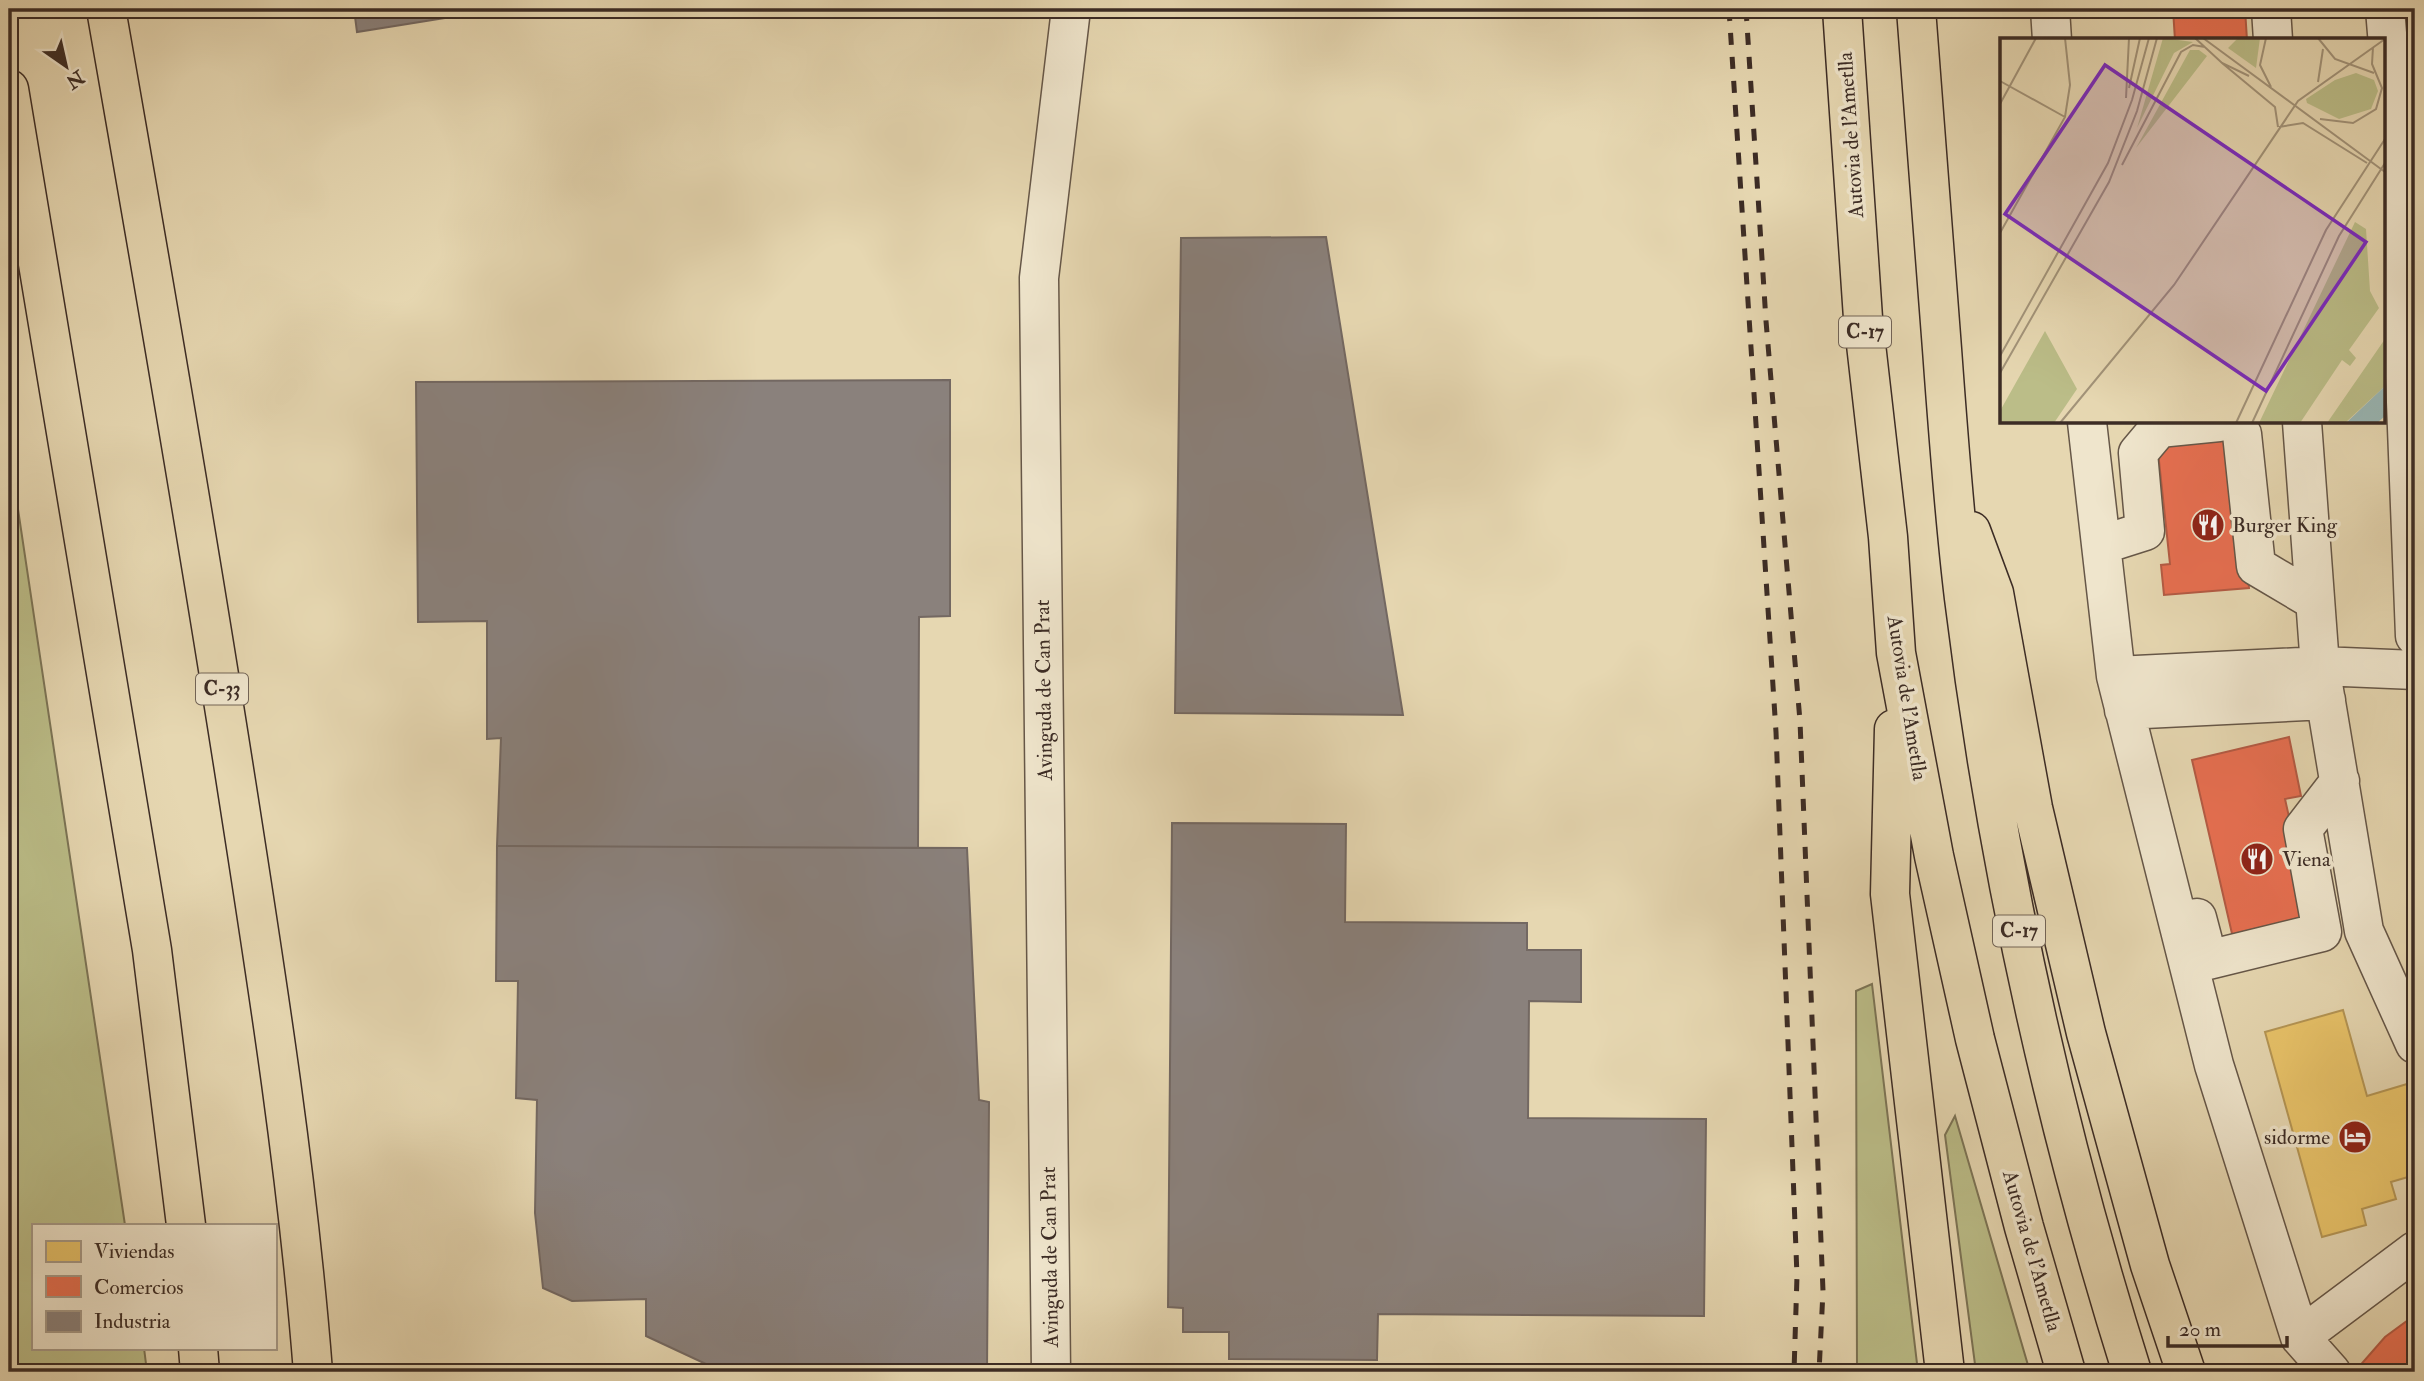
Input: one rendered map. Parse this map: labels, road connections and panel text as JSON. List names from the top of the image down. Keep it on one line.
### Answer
{"streets":{"highway":["Autovia de l'Ametlla","C-17","C-33"],"street":["Avinguda de Can Prat"]},"places":{"restaurant":["Burger King","Viena"],"hotel":["sidorme"]},"legend":["Viviendas","Comercios","Industria"],"scale_bar":"20 m","north":"bottom right"}
